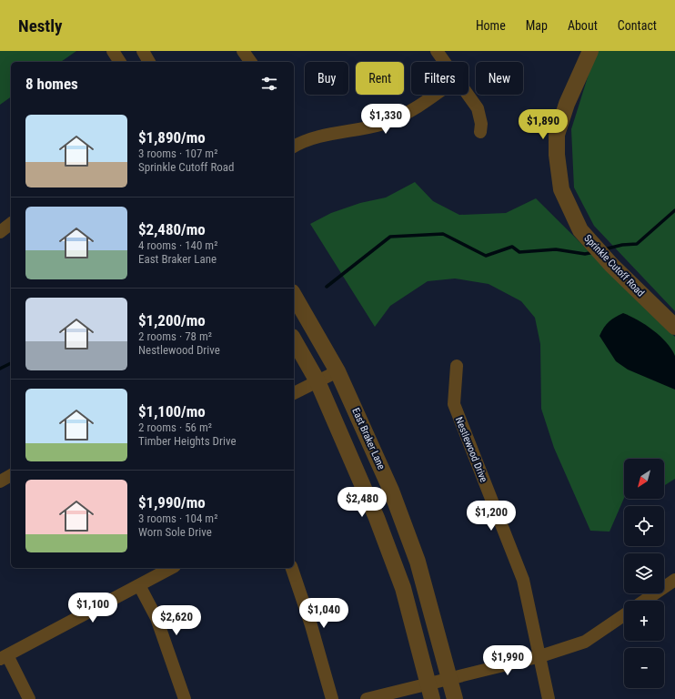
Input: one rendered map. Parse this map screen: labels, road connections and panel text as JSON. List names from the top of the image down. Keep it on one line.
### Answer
{"streets":{"street":["Sprinkle Cutoff Road","East Braker Lane","Nestlewood Drive"]},"north":"bottom left","page":{"header":"Nestly","nav":["Home","Map","About","Contact"],"chip":["Buy","Rent","Filters","New"],"heading":"8 homes","price":["$1,330","$1,890","$2,480","$1,200","$1,100","$1,040","$2,620","$1,990"],"list":[{"name":"$1,890/mo","note":"3 rooms · 107 m² · Sprinkle Cutoff Road"},{"name":"$2,480/mo","note":"4 rooms · 140 m² · East Braker Lane"},{"name":"$1,200/mo","note":"2 rooms · 78 m² · Nestlewood Drive"},{"name":"$1,100/mo","note":"2 rooms · 56 m² · Timber Heights Drive"},{"name":"$1,990/mo","note":"3 rooms · 104 m² · Worn Sole Drive"}],"map_buttons":["+","−"]}}
